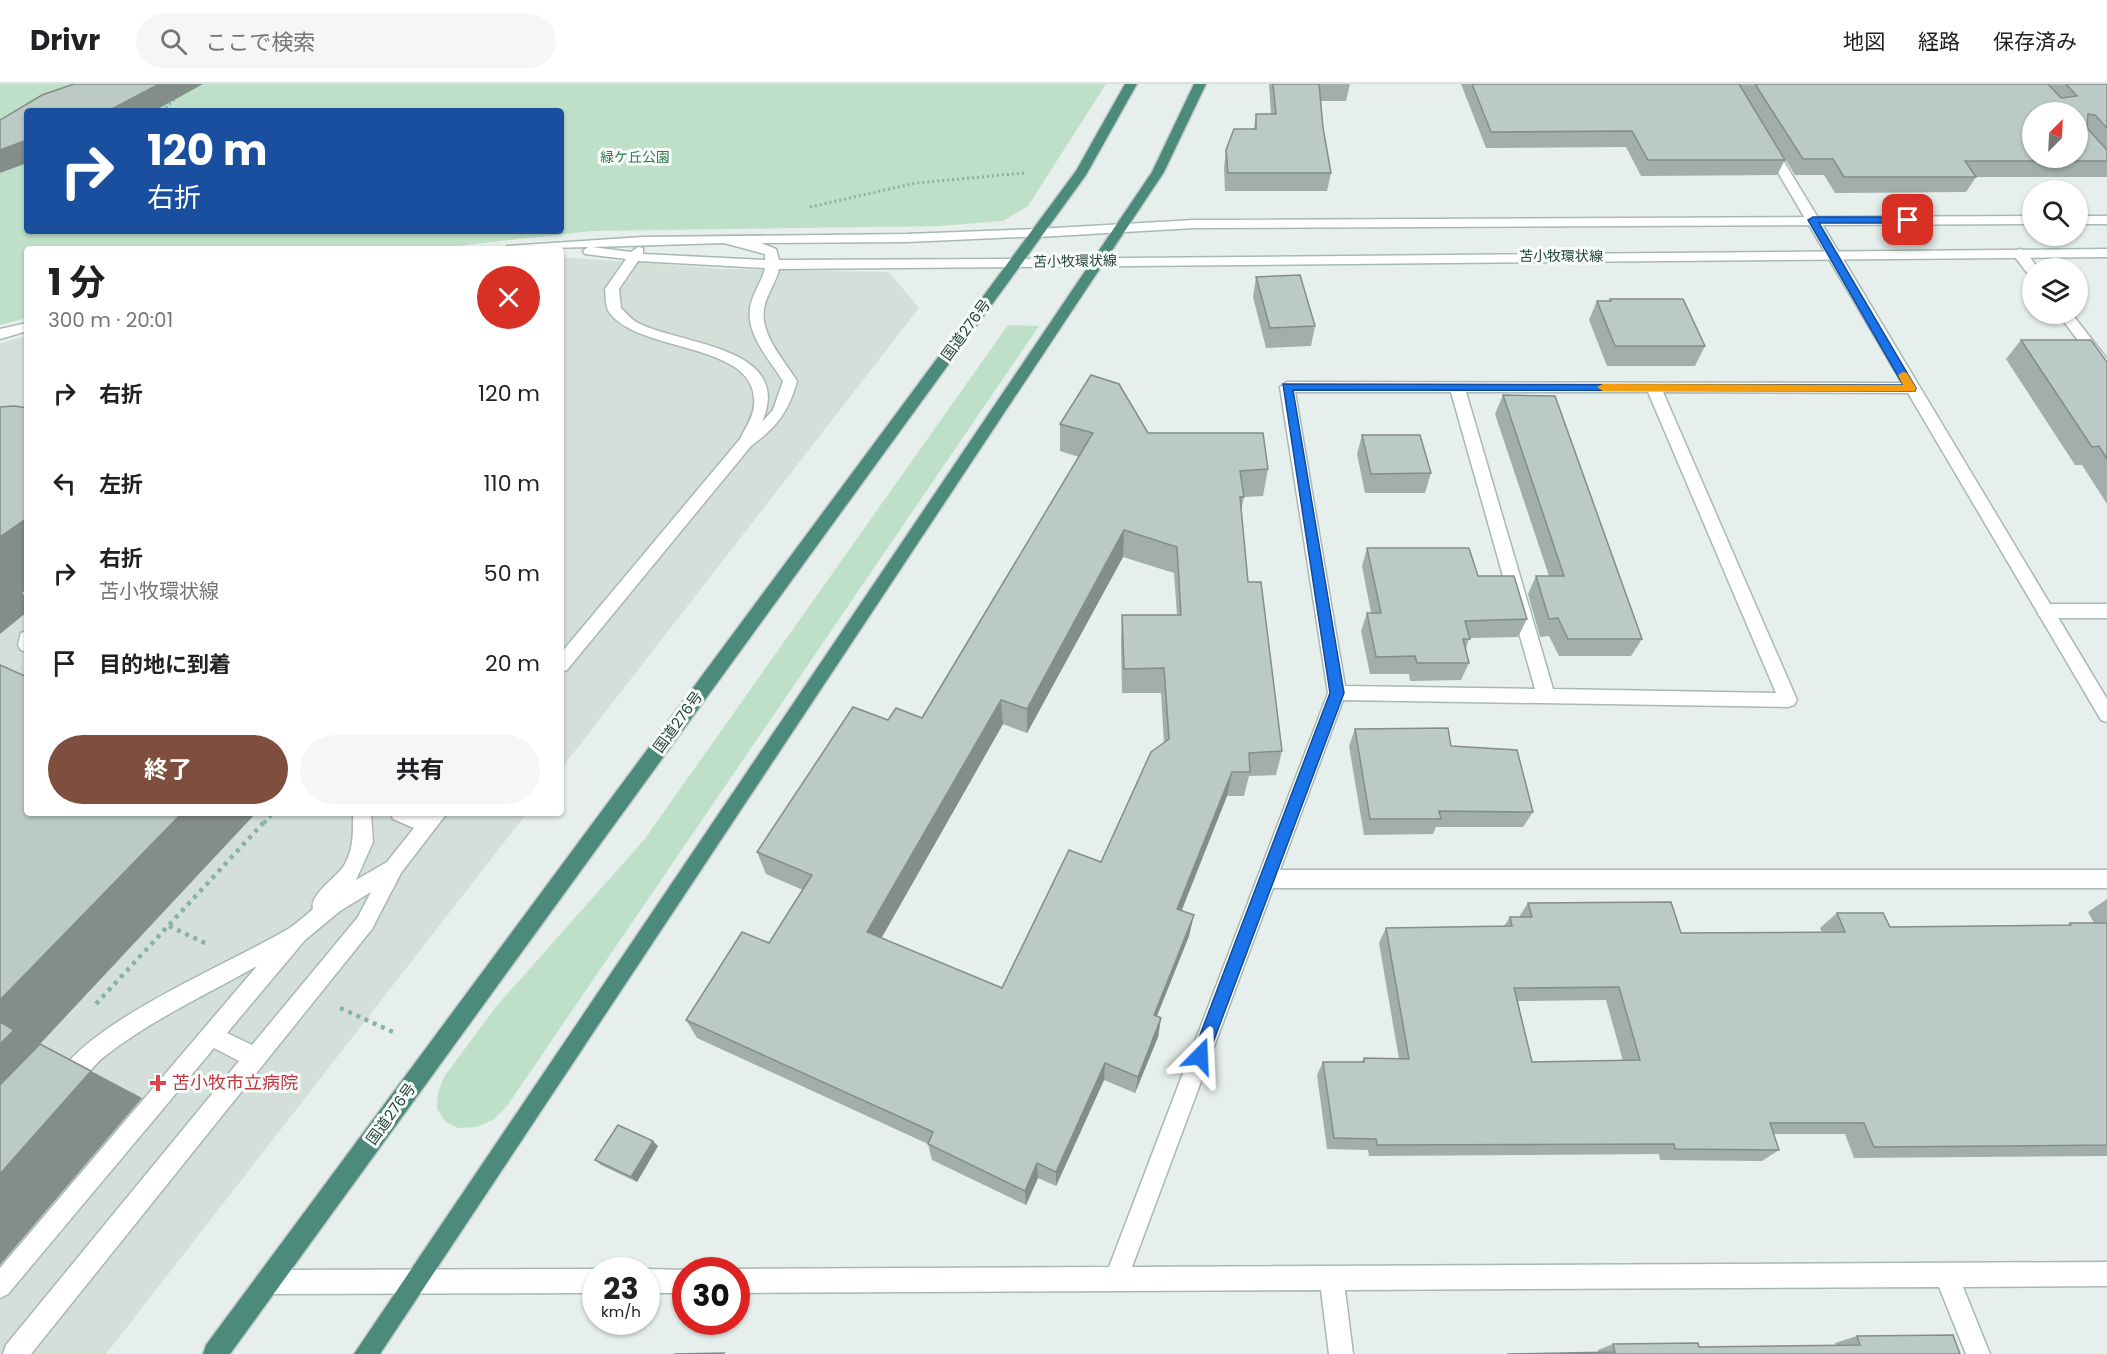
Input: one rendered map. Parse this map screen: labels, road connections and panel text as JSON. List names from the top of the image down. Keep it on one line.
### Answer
{"streets":{"highway":["国道276号"],"street":["苫小牧環状線"]},"crossings":[["苫小牧環状線","国道276号"]],"parks":["緑ケ丘公園"],"places":{"health":["苫小牧市立病院"]},"north":"top right","page":{"header":"Drivr","search":"ここで検索","nav":["地図","経路","保存済み"],"turn":["120 m","右折"],"heading":["1 分","300 m · 20:01"],"list":[{"name":"右折","value":"120 m"},{"name":"左折","value":"110 m"},{"name":"右折","note":"苫小牧環状線","value":"50 m"},{"name":"目的地に到着","value":"20 m"}],"buttons":["終了","共有"],"speed":"23 km/h","limit":"30"}}
